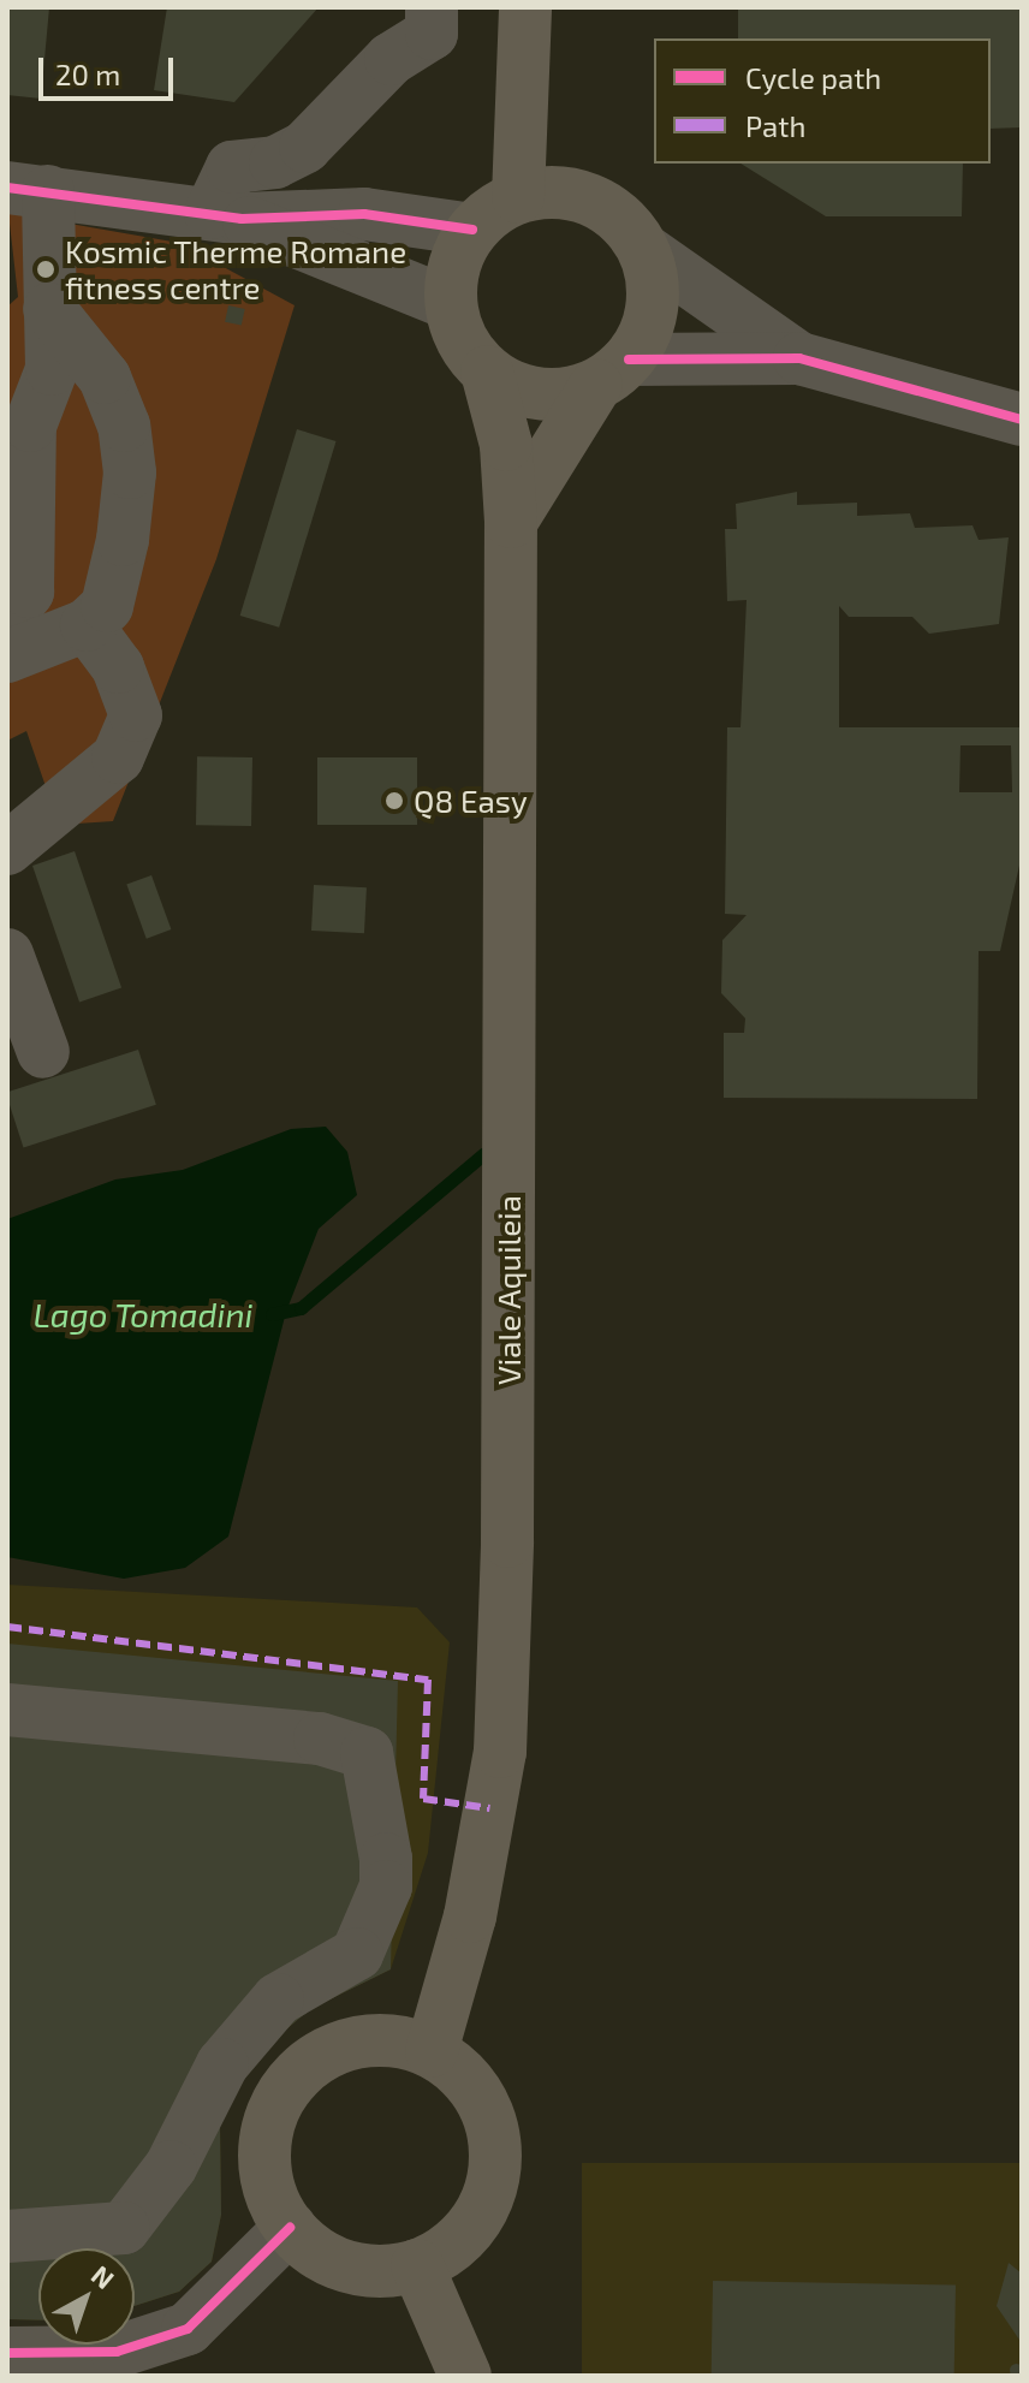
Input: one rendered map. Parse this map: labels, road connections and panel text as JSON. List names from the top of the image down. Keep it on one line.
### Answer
{"streets":{"main road":["Viale Aquileia"]},"water":["Lago Tomadini"],"places":["Kosmic Therme Romane fitness centre","Q8 Easy"],"legend":["Cycle path","Path"],"scale_bar":"20 m","north":"top right"}
